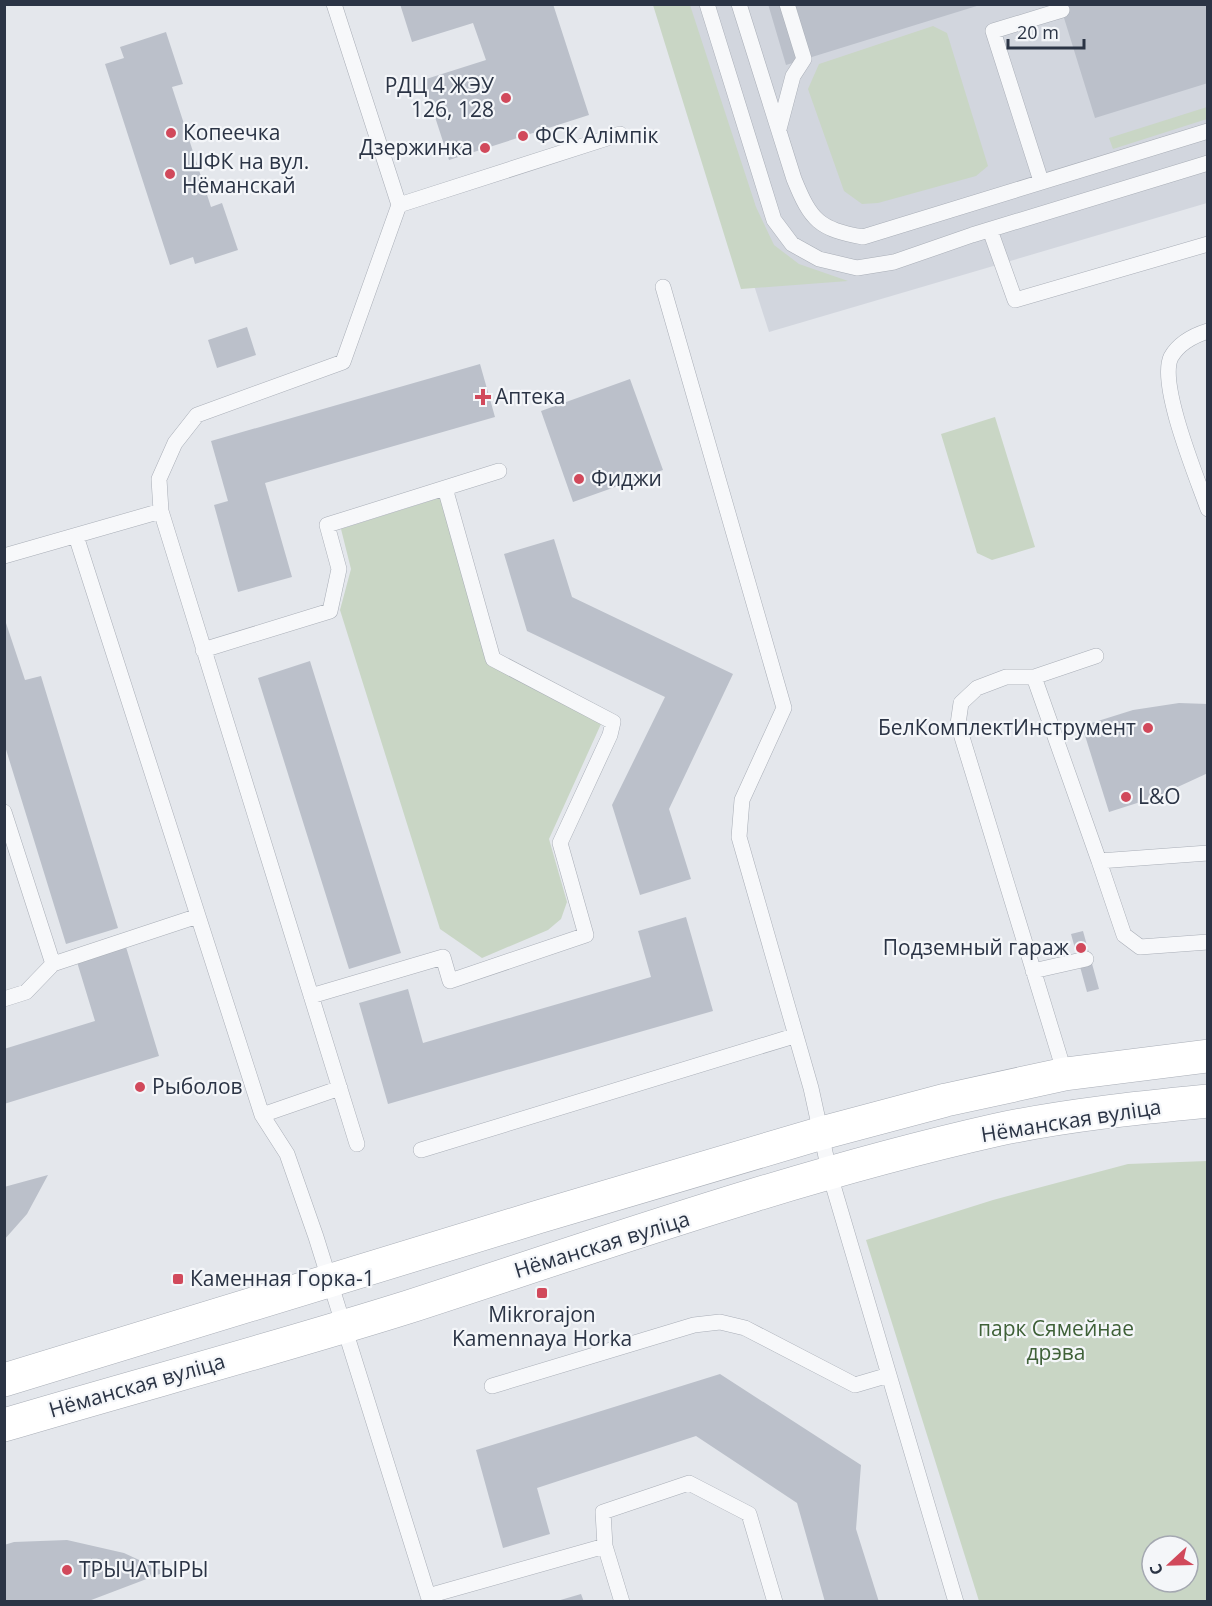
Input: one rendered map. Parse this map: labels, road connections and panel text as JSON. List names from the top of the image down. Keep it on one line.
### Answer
{"streets":{"main road":["Нёманская вуліца"]},"parks":["парк Сямейнае дрэва"],"places":{"other":["РДЦ 4 ЖЭУ 126, 128","Копеечка","ФСК Алімпік","Дзержинка","ШФК на вул. Нёманскай","Фиджи","БелКомплектИнструмент","L&O","Подземный гараж","Рыболов","ТРЫЧАТЫРЫ"],"health":["Аптека"],"transit":["Каменная Горка-1","Mikrorajon Kamennaya Horka"]},"scale_bar":"20 m","north":"left"}
